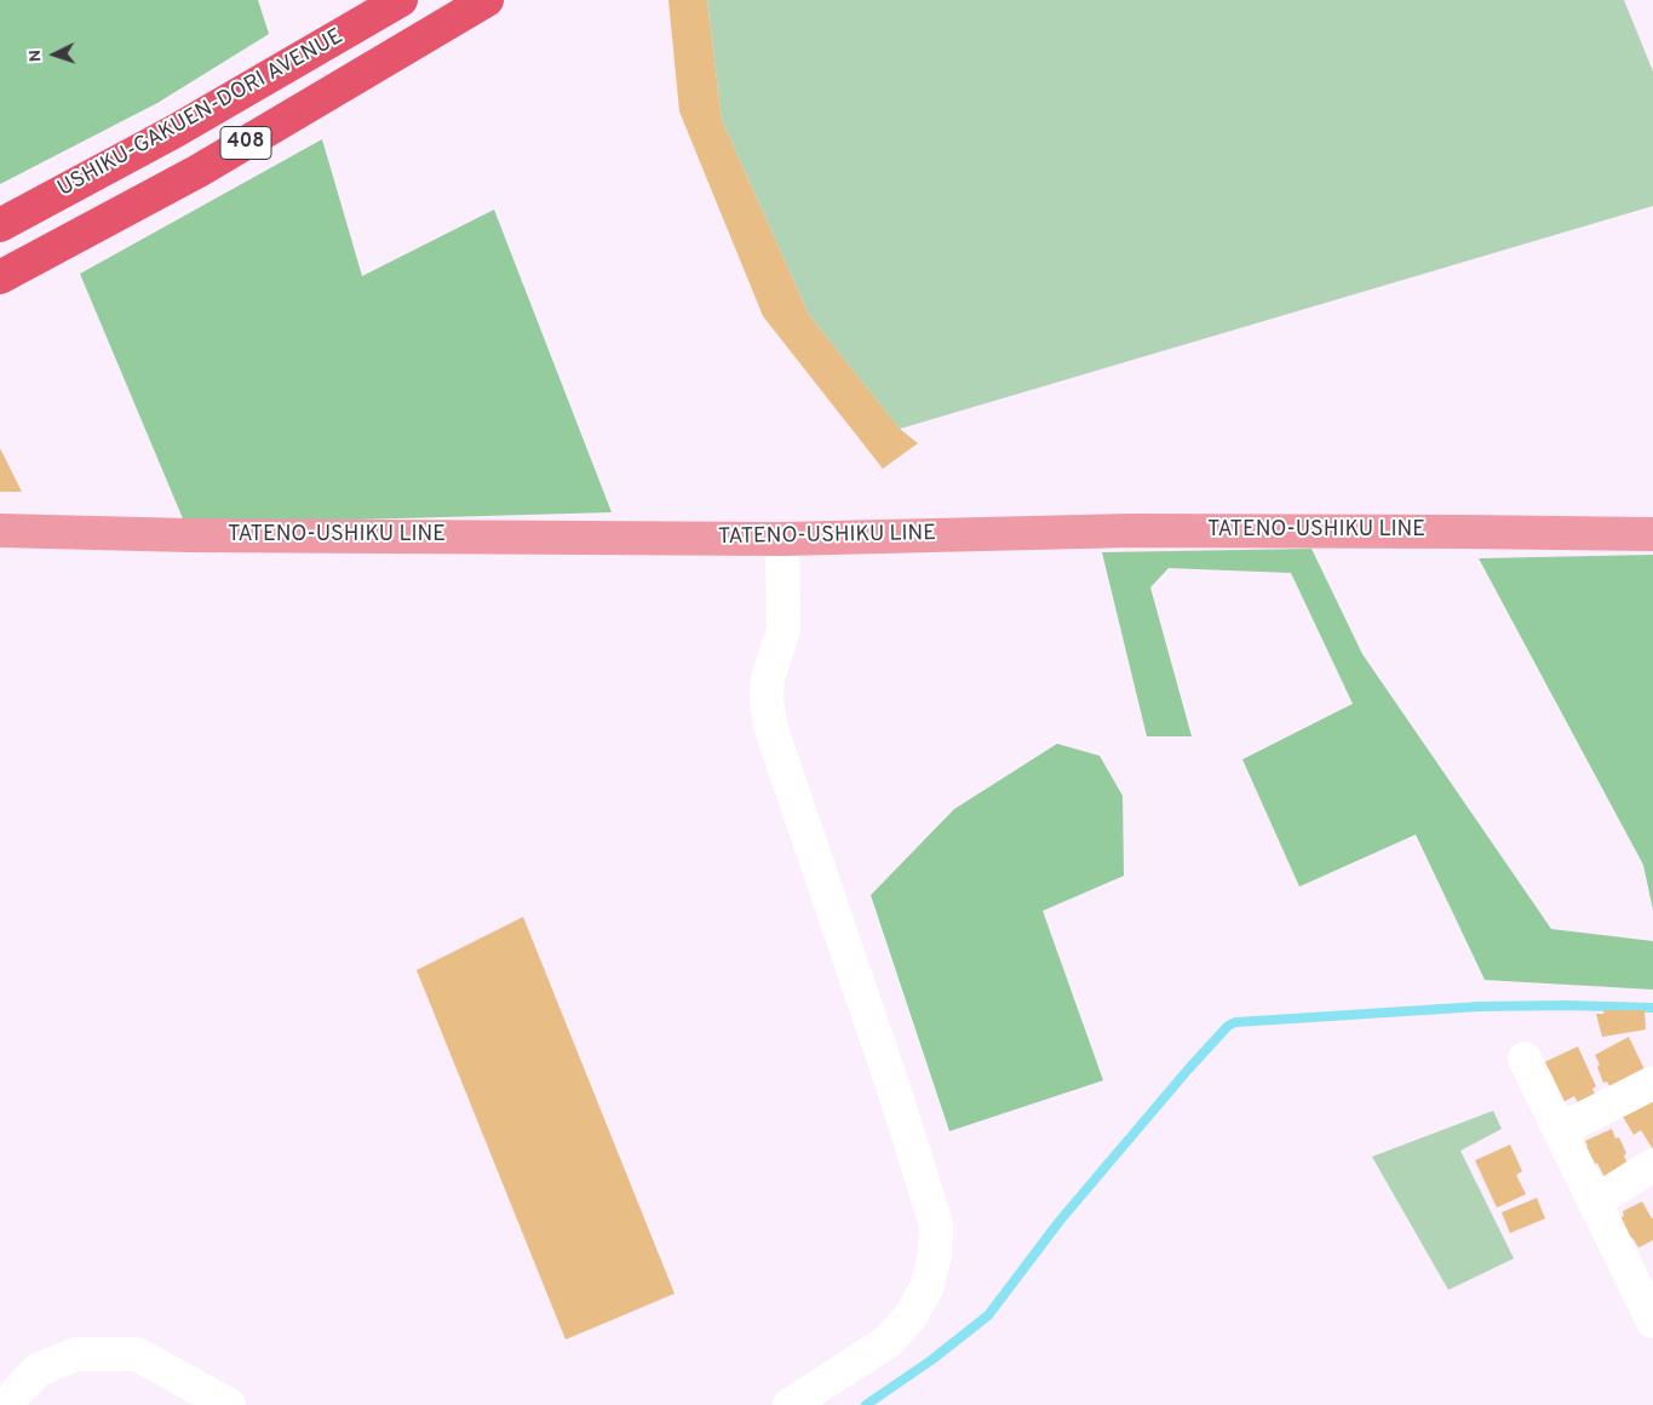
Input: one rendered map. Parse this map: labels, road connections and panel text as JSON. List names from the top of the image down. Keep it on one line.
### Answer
{"streets":{"highway":["USHIKU-GAKUEN-DORI AVENUE","408"],"main road":["TATENO-USHIKU LINE"]},"north":"left"}
